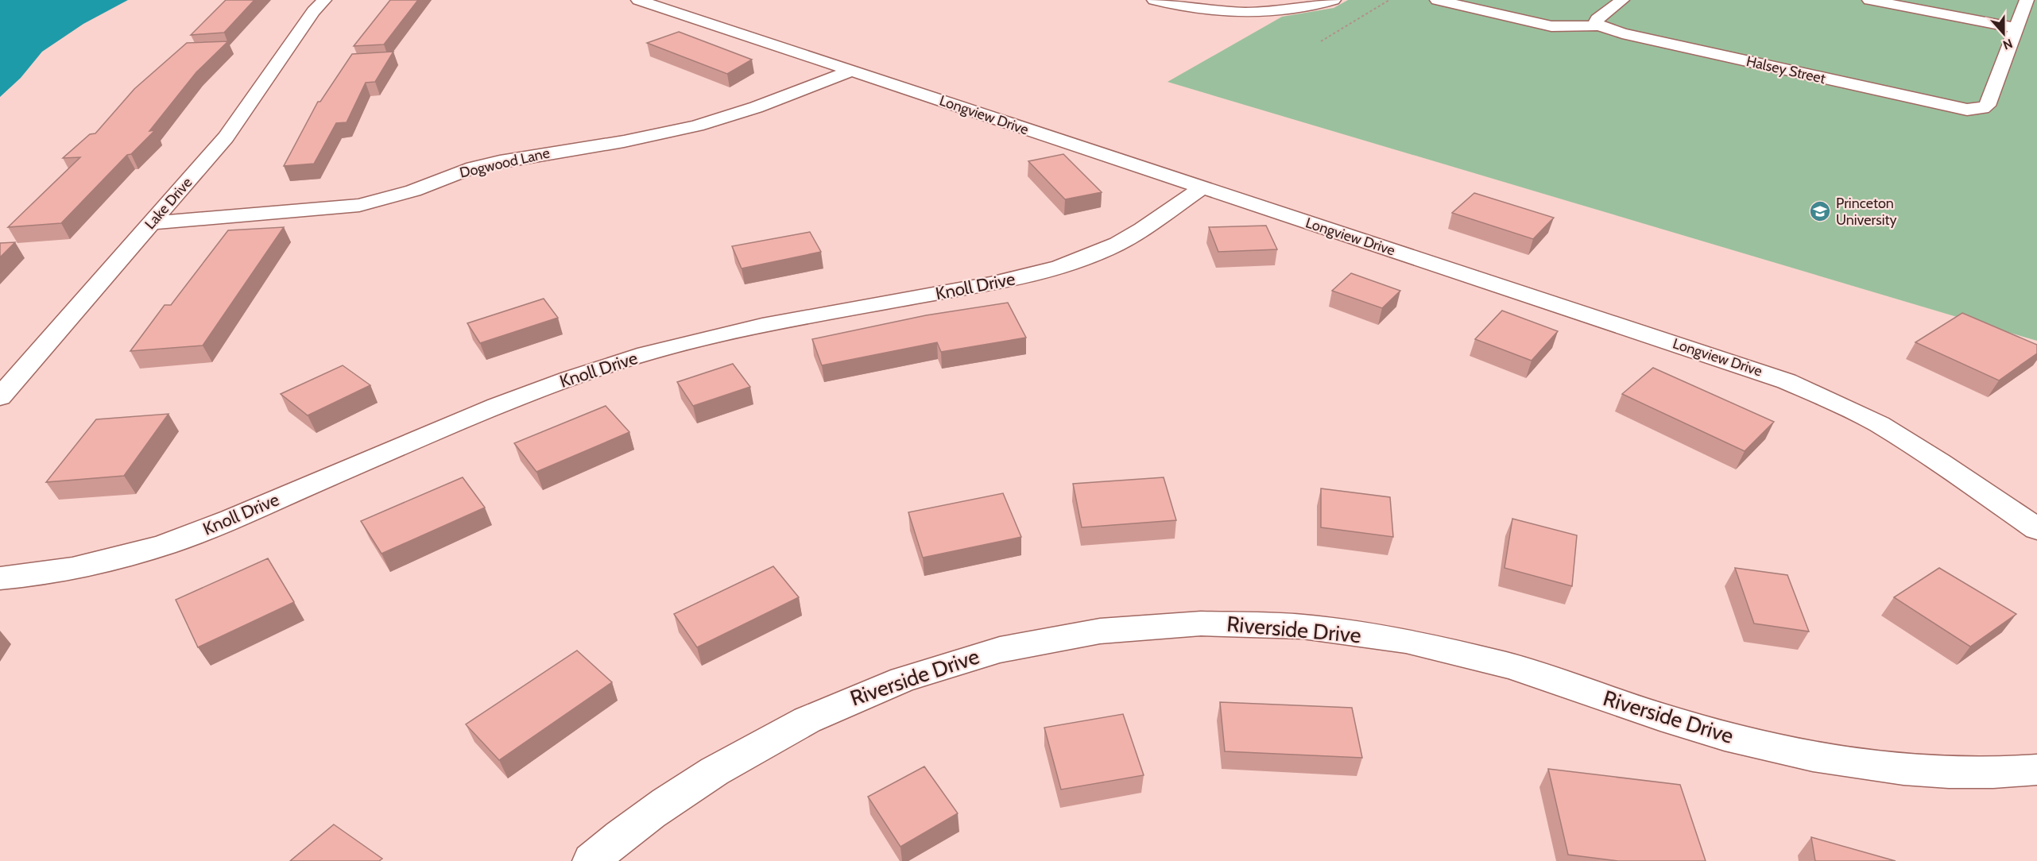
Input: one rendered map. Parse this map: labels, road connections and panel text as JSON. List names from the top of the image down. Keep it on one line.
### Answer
{"streets":{"street":["Halsey Street","Longview Drive","Dogwood Lane","Lake Drive","Knoll Drive","Riverside Drive"]},"crossings":[["Longview Drive","Dogwood Lane"],["Longview Drive","Knoll Drive"],["Dogwood Lane","Lake Drive"]],"places":{"school or university":["Princeton University"]},"north":"bottom"}
